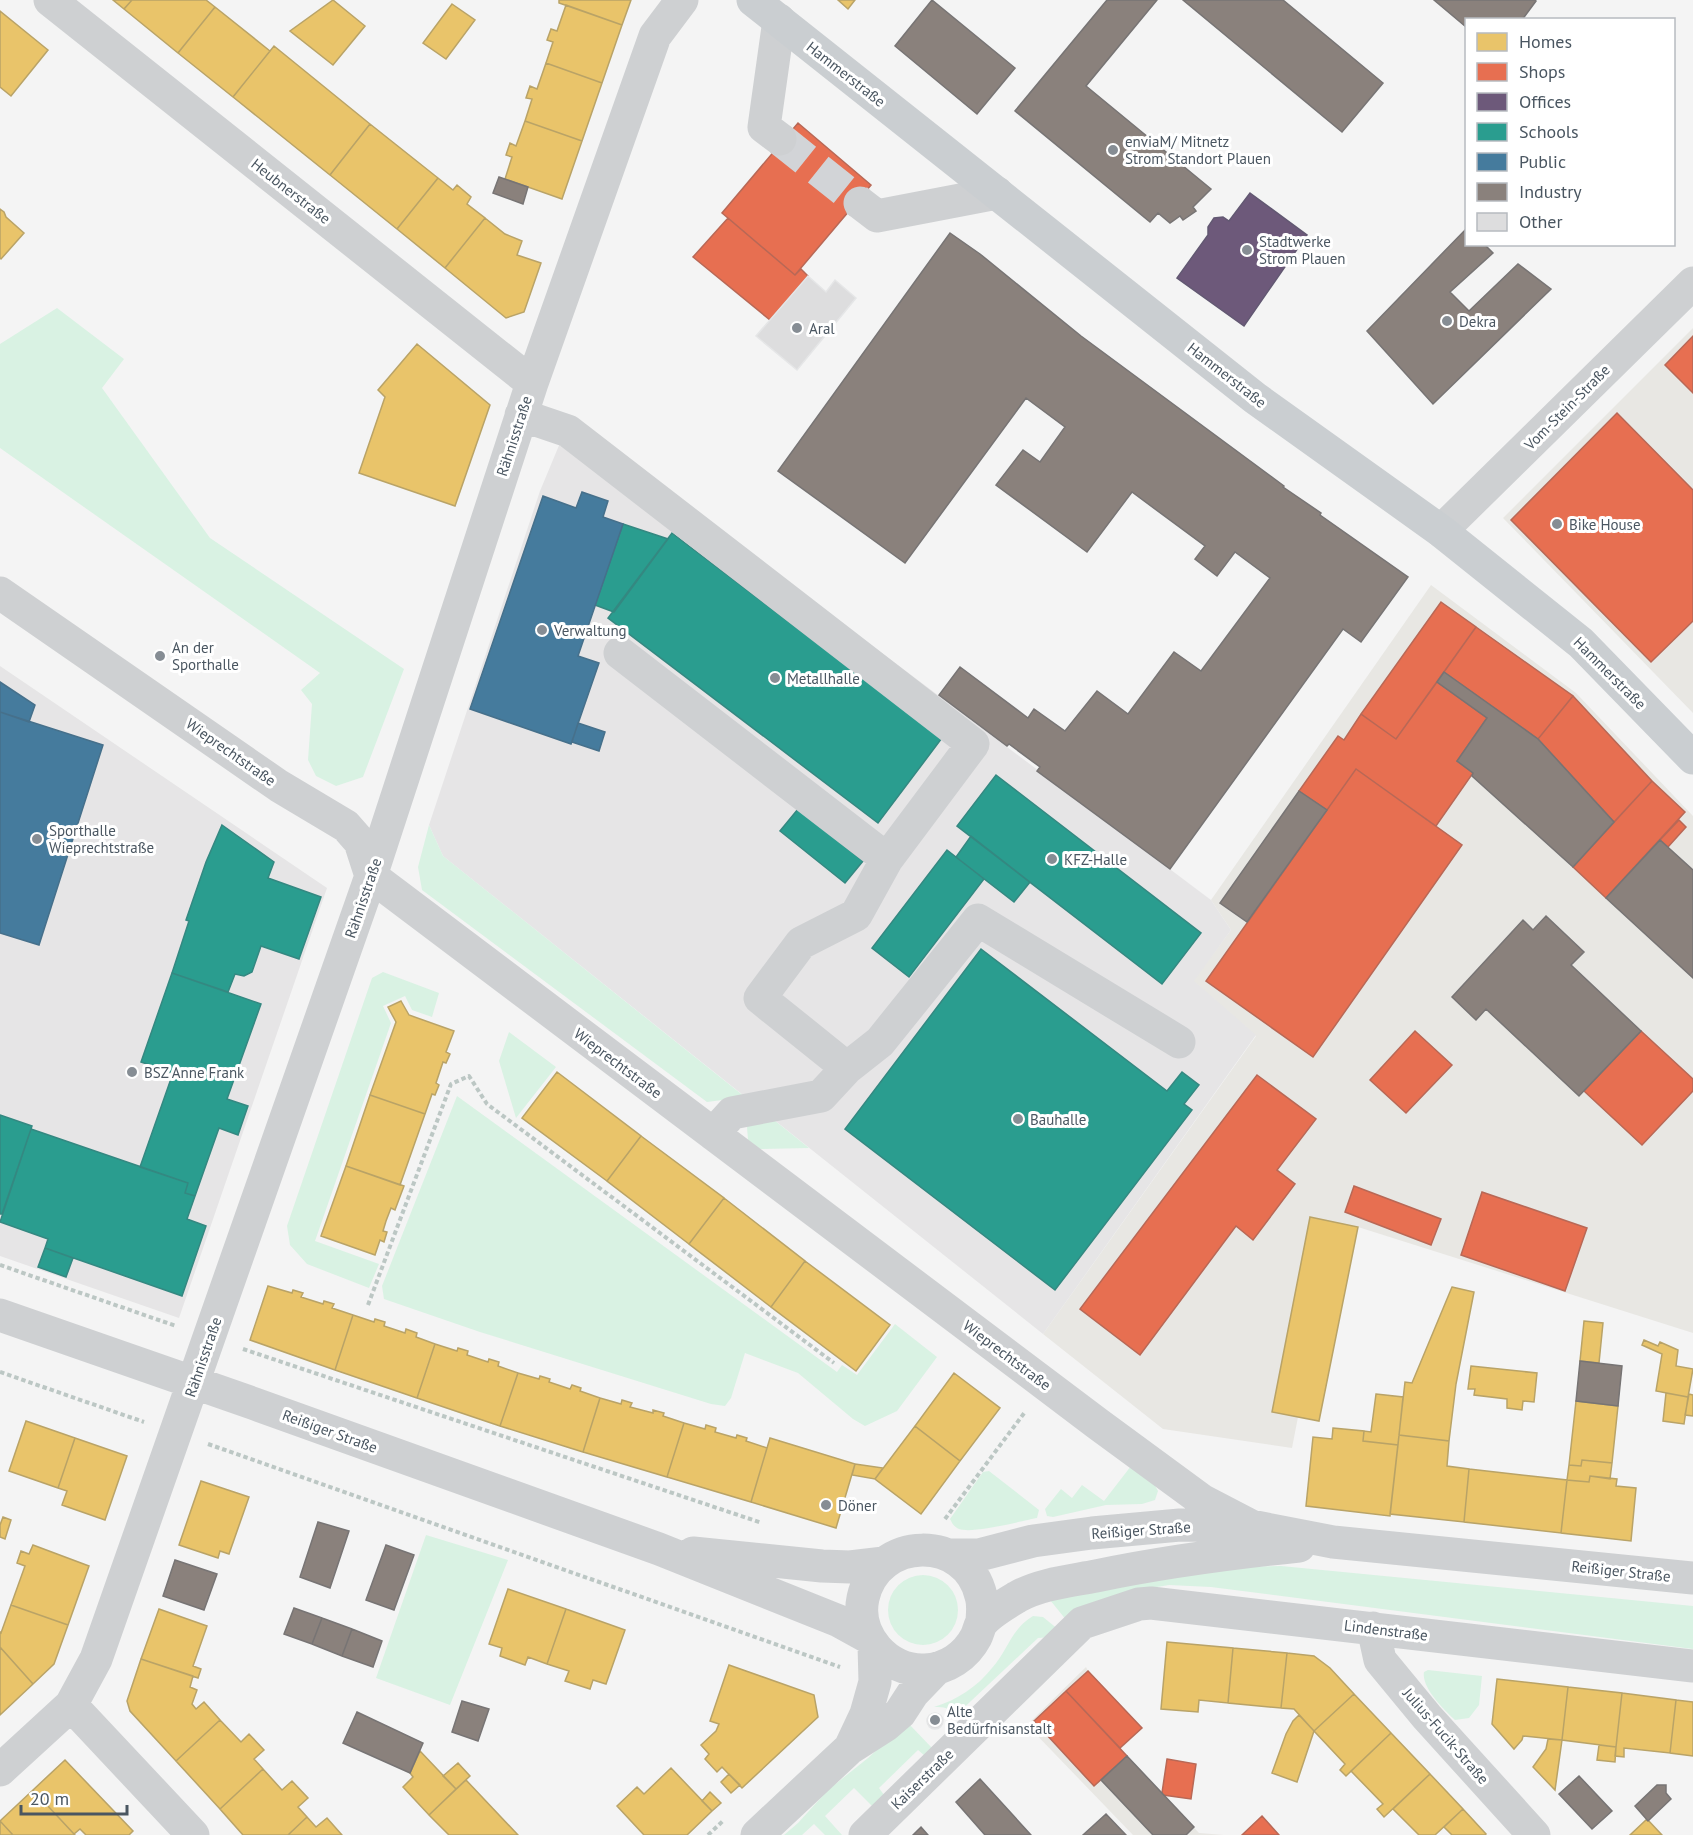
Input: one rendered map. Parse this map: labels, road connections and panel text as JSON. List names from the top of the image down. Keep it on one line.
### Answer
{"streets":{"main road":["Hammerstraße"],"street":["Heubnerstraße","Vom-Stein-Straße","Rähnisstraße","Wieprechtstraße","Reißiger Straße","Lindenstraße","Julius-Fucik-Straße","Kaiserstraße"]},"crossings":[["Hammerstraße","Vom-Stein-Straße"],["Heubnerstraße","Rähnisstraße"],["Rähnisstraße","Wieprechtstraße"],["Rähnisstraße","Reißiger Straße"],["Wieprechtstraße","Reißiger Straße"],["Lindenstraße","Julius-Fucik-Straße"],["Lindenstraße","Kaiserstraße"]],"places":["enviaM/ Mitnetz Strom Standort Plauen","Stadtwerke Strom Plauen","Dekra","Aral","Bike House","Verwaltung","An der Sporthalle","Metallhalle","Sporthalle Wieprechtstraße","KFZ-Halle","BSZ Anne Frank","Bauhalle","Döner","Alte Bedürfnisanstalt"],"legend":["Homes","Shops","Offices","Schools","Public","Industry","Other"],"scale_bar":"20 m"}
